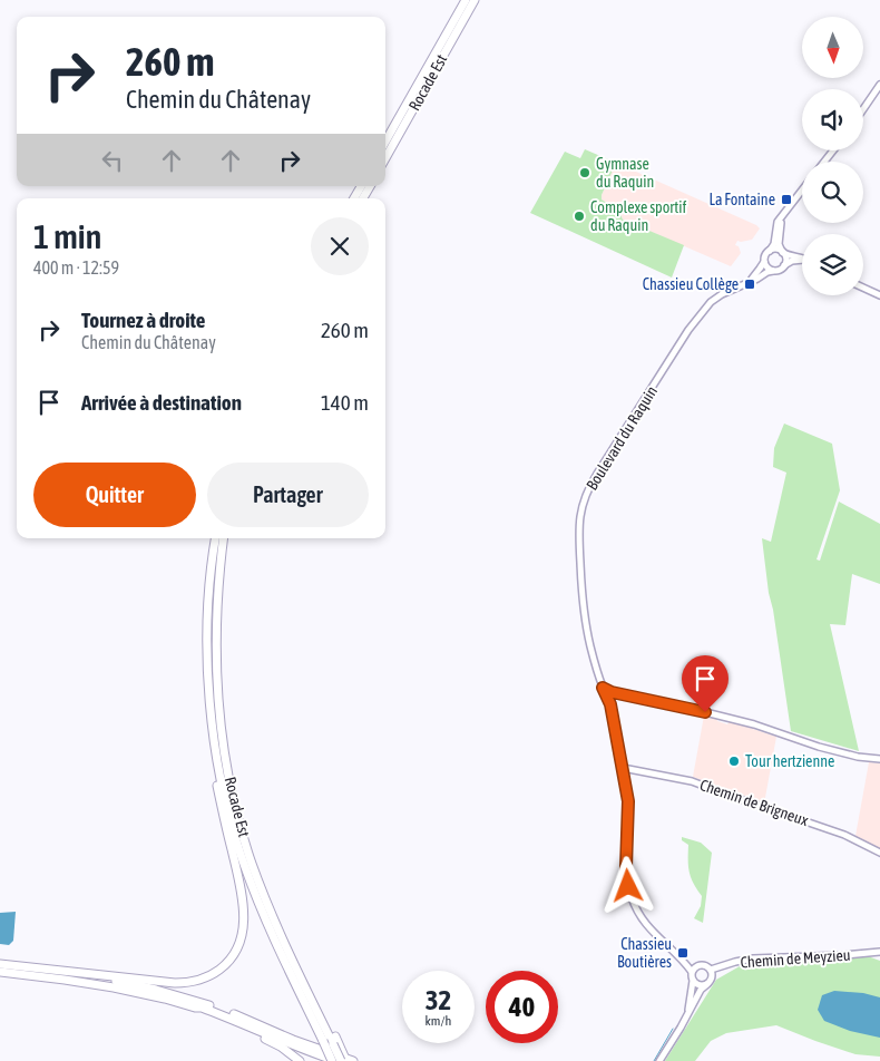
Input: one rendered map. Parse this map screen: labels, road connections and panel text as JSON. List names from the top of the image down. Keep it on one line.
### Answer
{"streets":{"highway":["Rocade Est"],"street":["Boulevard du Raquin","Chemin de Brigneux","Chemin de Meyzieu"]},"crossings":[["Boulevard du Raquin","Chemin de Brigneux"],["Boulevard du Raquin","Chemin de Meyzieu"]],"places":{"other":["Gymnase du Raquin","Complexe sportif du Raquin","Tour hertzienne"],"transit":["La Fontaine","Chassieu Collège","Chassieu Boutières"]},"north":"bottom","page":{"turn":["260 m","Chemin du Châtenay"],"heading":["1 min","400 m · 12:59"],"list":[{"name":"Tournez à droite","note":"Chemin du Châtenay","value":"260 m"},{"name":"Arrivée à destination","value":"140 m"}],"buttons":["Quitter","Partager"],"speed":"32 km/h","limit":"40"}}
